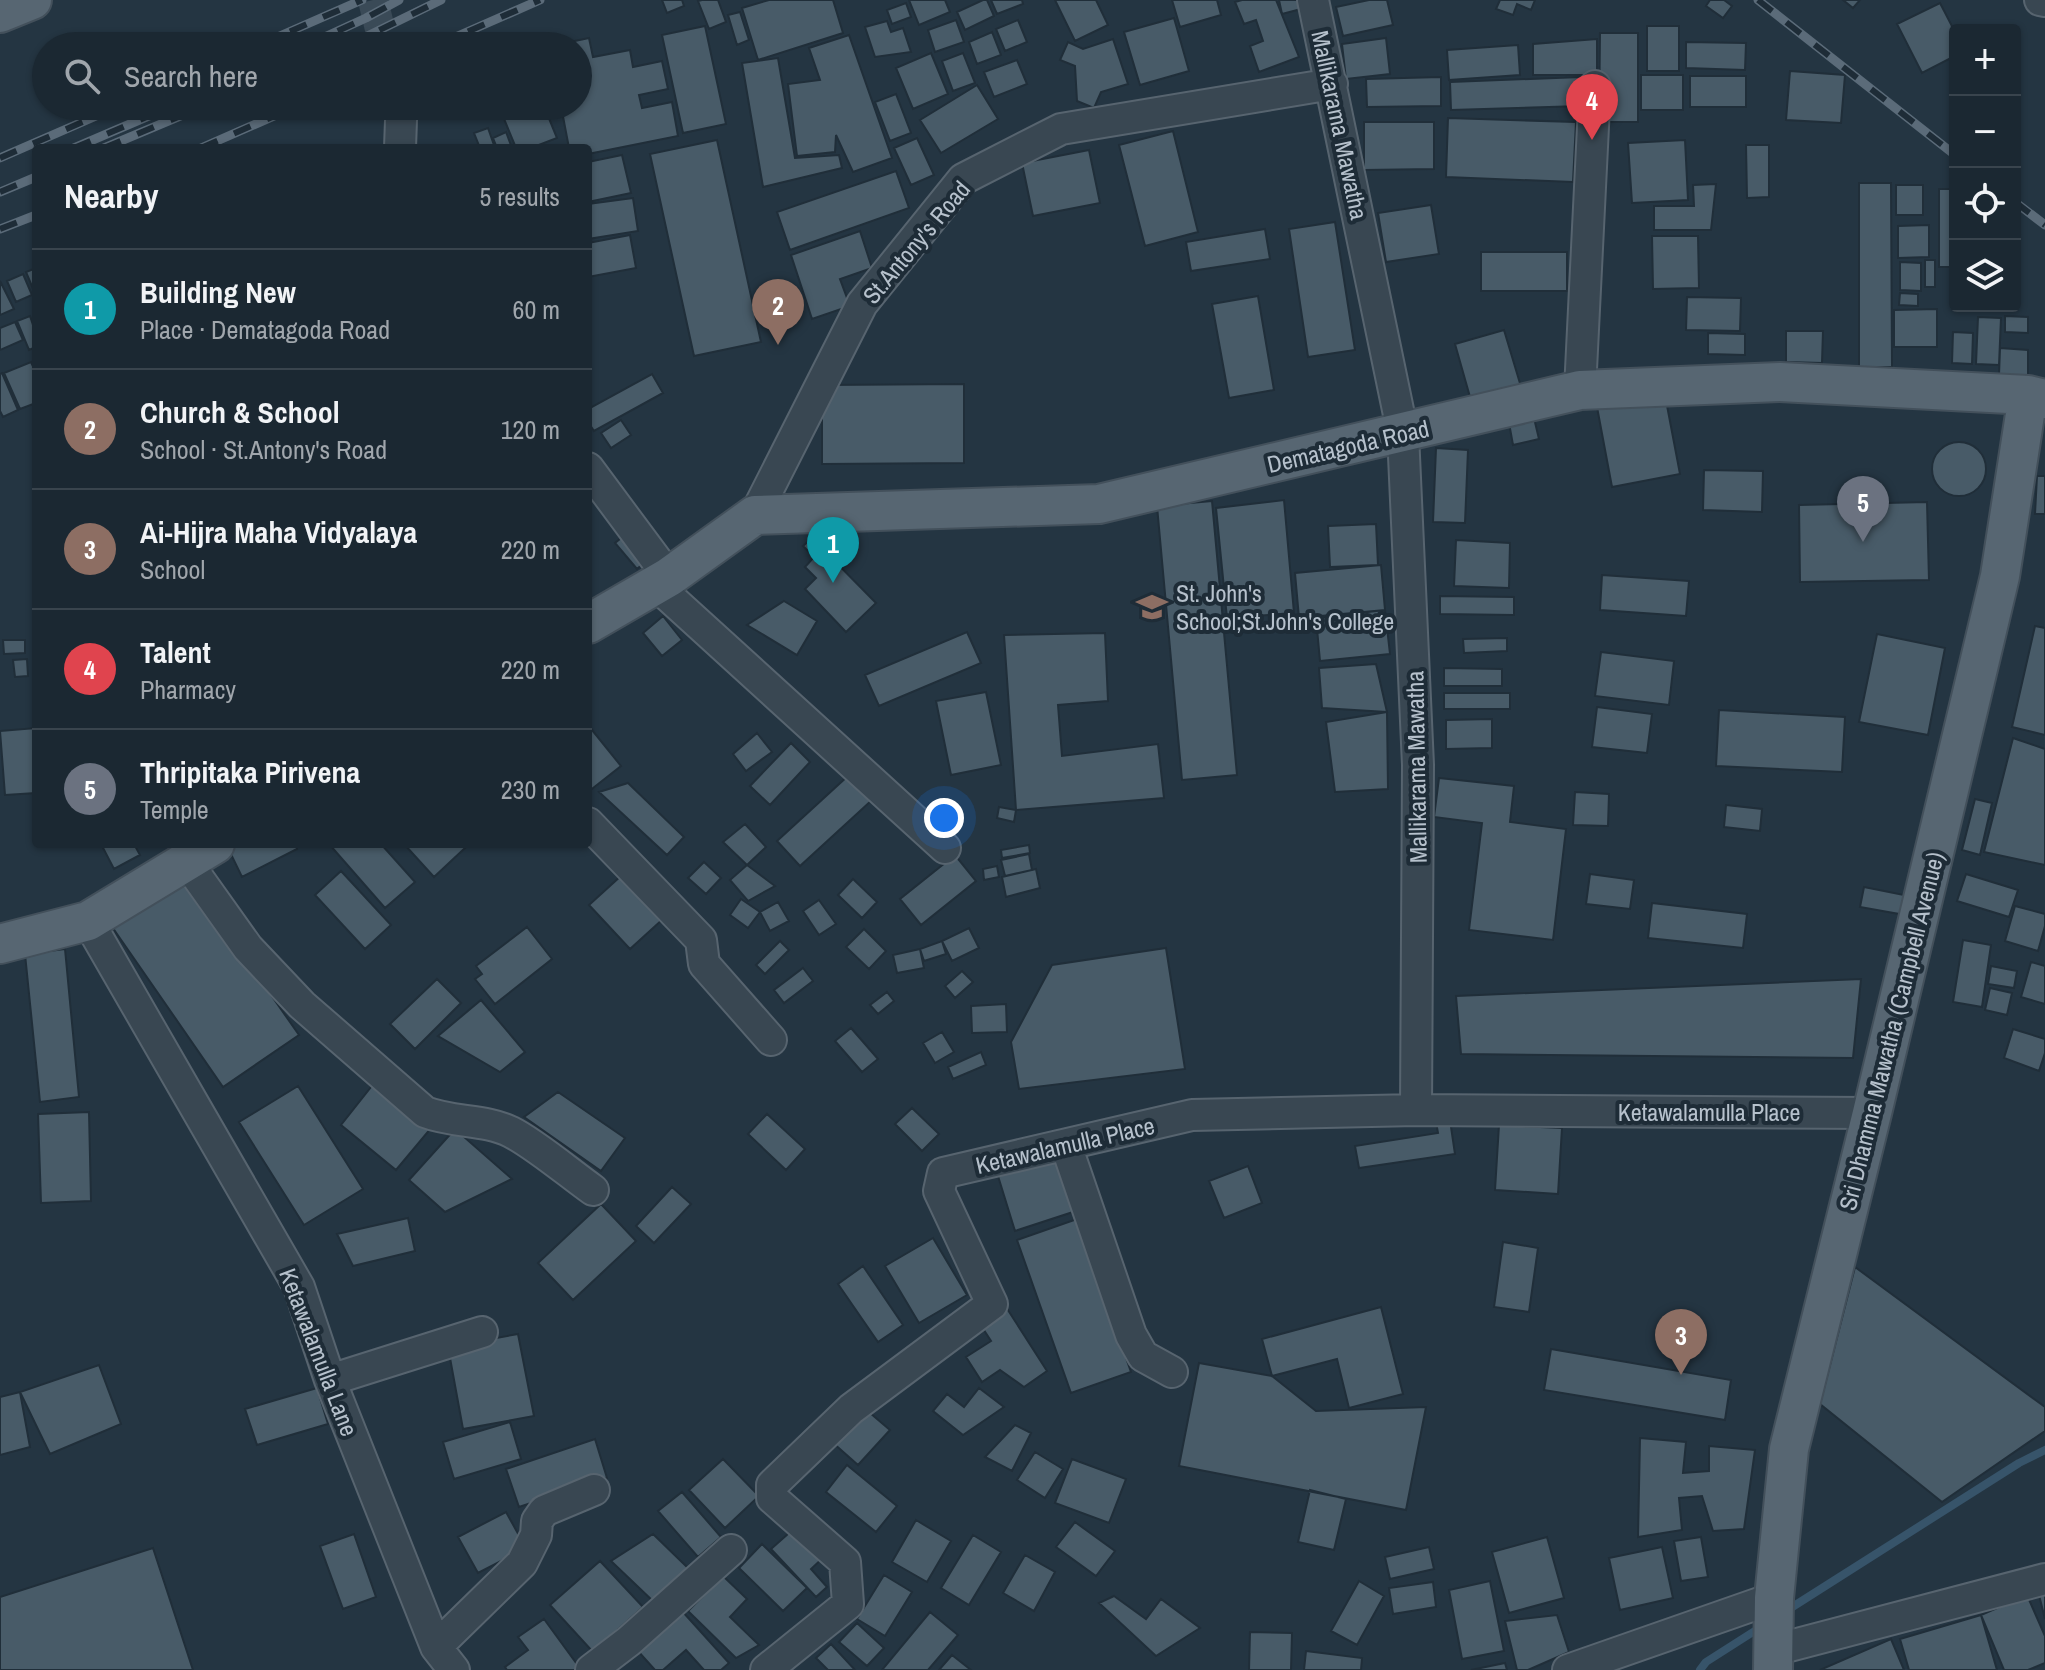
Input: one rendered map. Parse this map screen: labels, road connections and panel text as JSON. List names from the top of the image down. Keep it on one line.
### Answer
{"streets":{"main road":["Dematagoda Road","Sri Dhamma Mawatha (Campbell Avenue)"],"street":["Mallikarama Mawatha","St.Antony's Road","Ketawalamulla Place","Ketawalamulla Lane"]},"crossings":[["Mallikarama Mawatha","St.Antony's Road"],["Mallikarama Mawatha","Dematagoda Road"],["Mallikarama Mawatha","Ketawalamulla Place"],["St.Antony's Road","Dematagoda Road"],["Dematagoda Road","Sri Dhamma Mawatha (Campbell Avenue)"],["Sri Dhamma Mawatha (Campbell Avenue)","Ketawalamulla Place"]],"places":{"school or university":["St. John's School;St.John's College"]},"page":{"map_buttons":["+","−"],"search":"Search here","pins":["4","2","5","1","3"],"heading":["Nearby","5 results"],"list":[{"mark":"1","name":"Building New","note":"Place · Dematagoda Road","value":"60 m"},{"mark":"2","name":"Church & School","note":"School · St.Antony's Road","value":"120 m"},{"mark":"3","name":"Ai-Hijra Maha Vidyalaya","note":"School","value":"220 m"},{"mark":"4","name":"Talent","note":"Pharmacy","value":"220 m"},{"mark":"5","name":"Thripitaka Pirivena","note":"Temple","value":"230 m"}]}}
